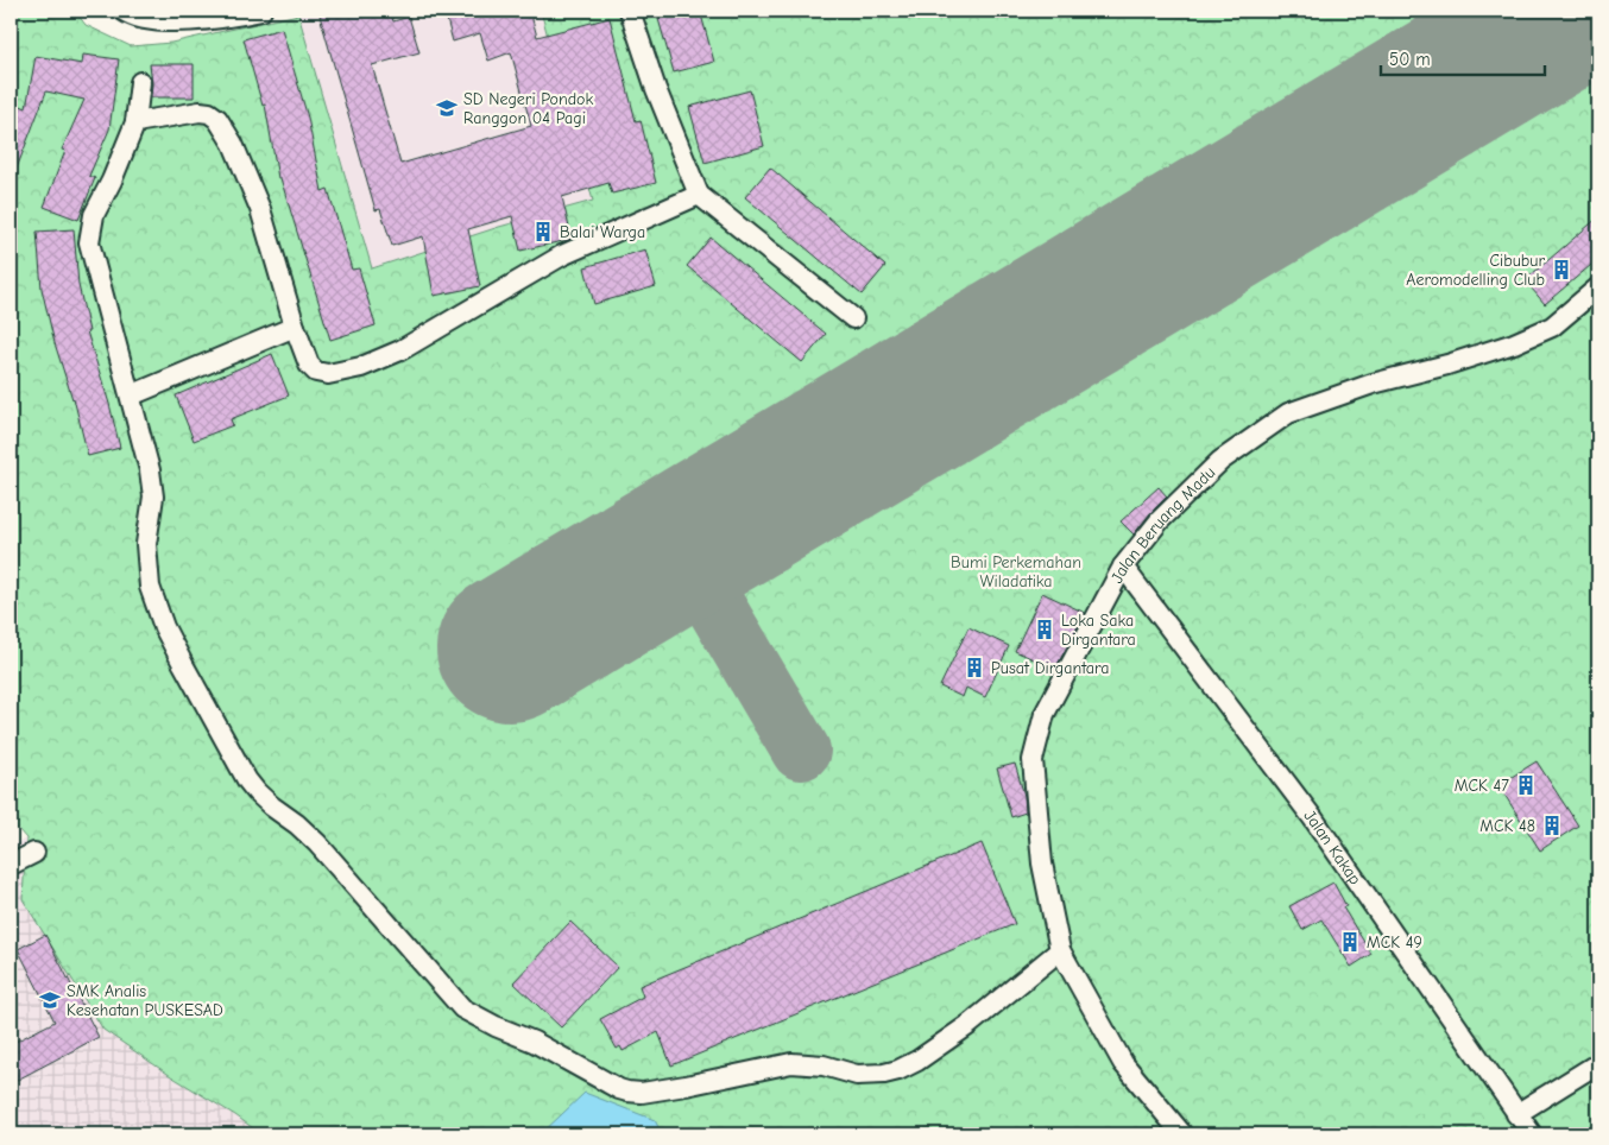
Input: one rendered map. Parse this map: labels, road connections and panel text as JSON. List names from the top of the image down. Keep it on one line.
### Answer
{"streets":{"street":["Jalan Beruang Madu","Jalan Kakap"]},"crossings":[["Jalan Beruang Madu","Jalan Kakap"]],"parks":["Bumi Perkemahan Wiladatika"],"places":{"school or university":["SD Negeri Pondok Ranggon 04 Pagi","SMK Analis Kesehatan PUSKESAD"],"building":["Balai Warga","Cibubur Aeromodelling Club","Loka Saka Dirgantara","Pusat Dirgantara","MCK 47","MCK 48","MCK 49"]},"scale_bar":"50 m"}
